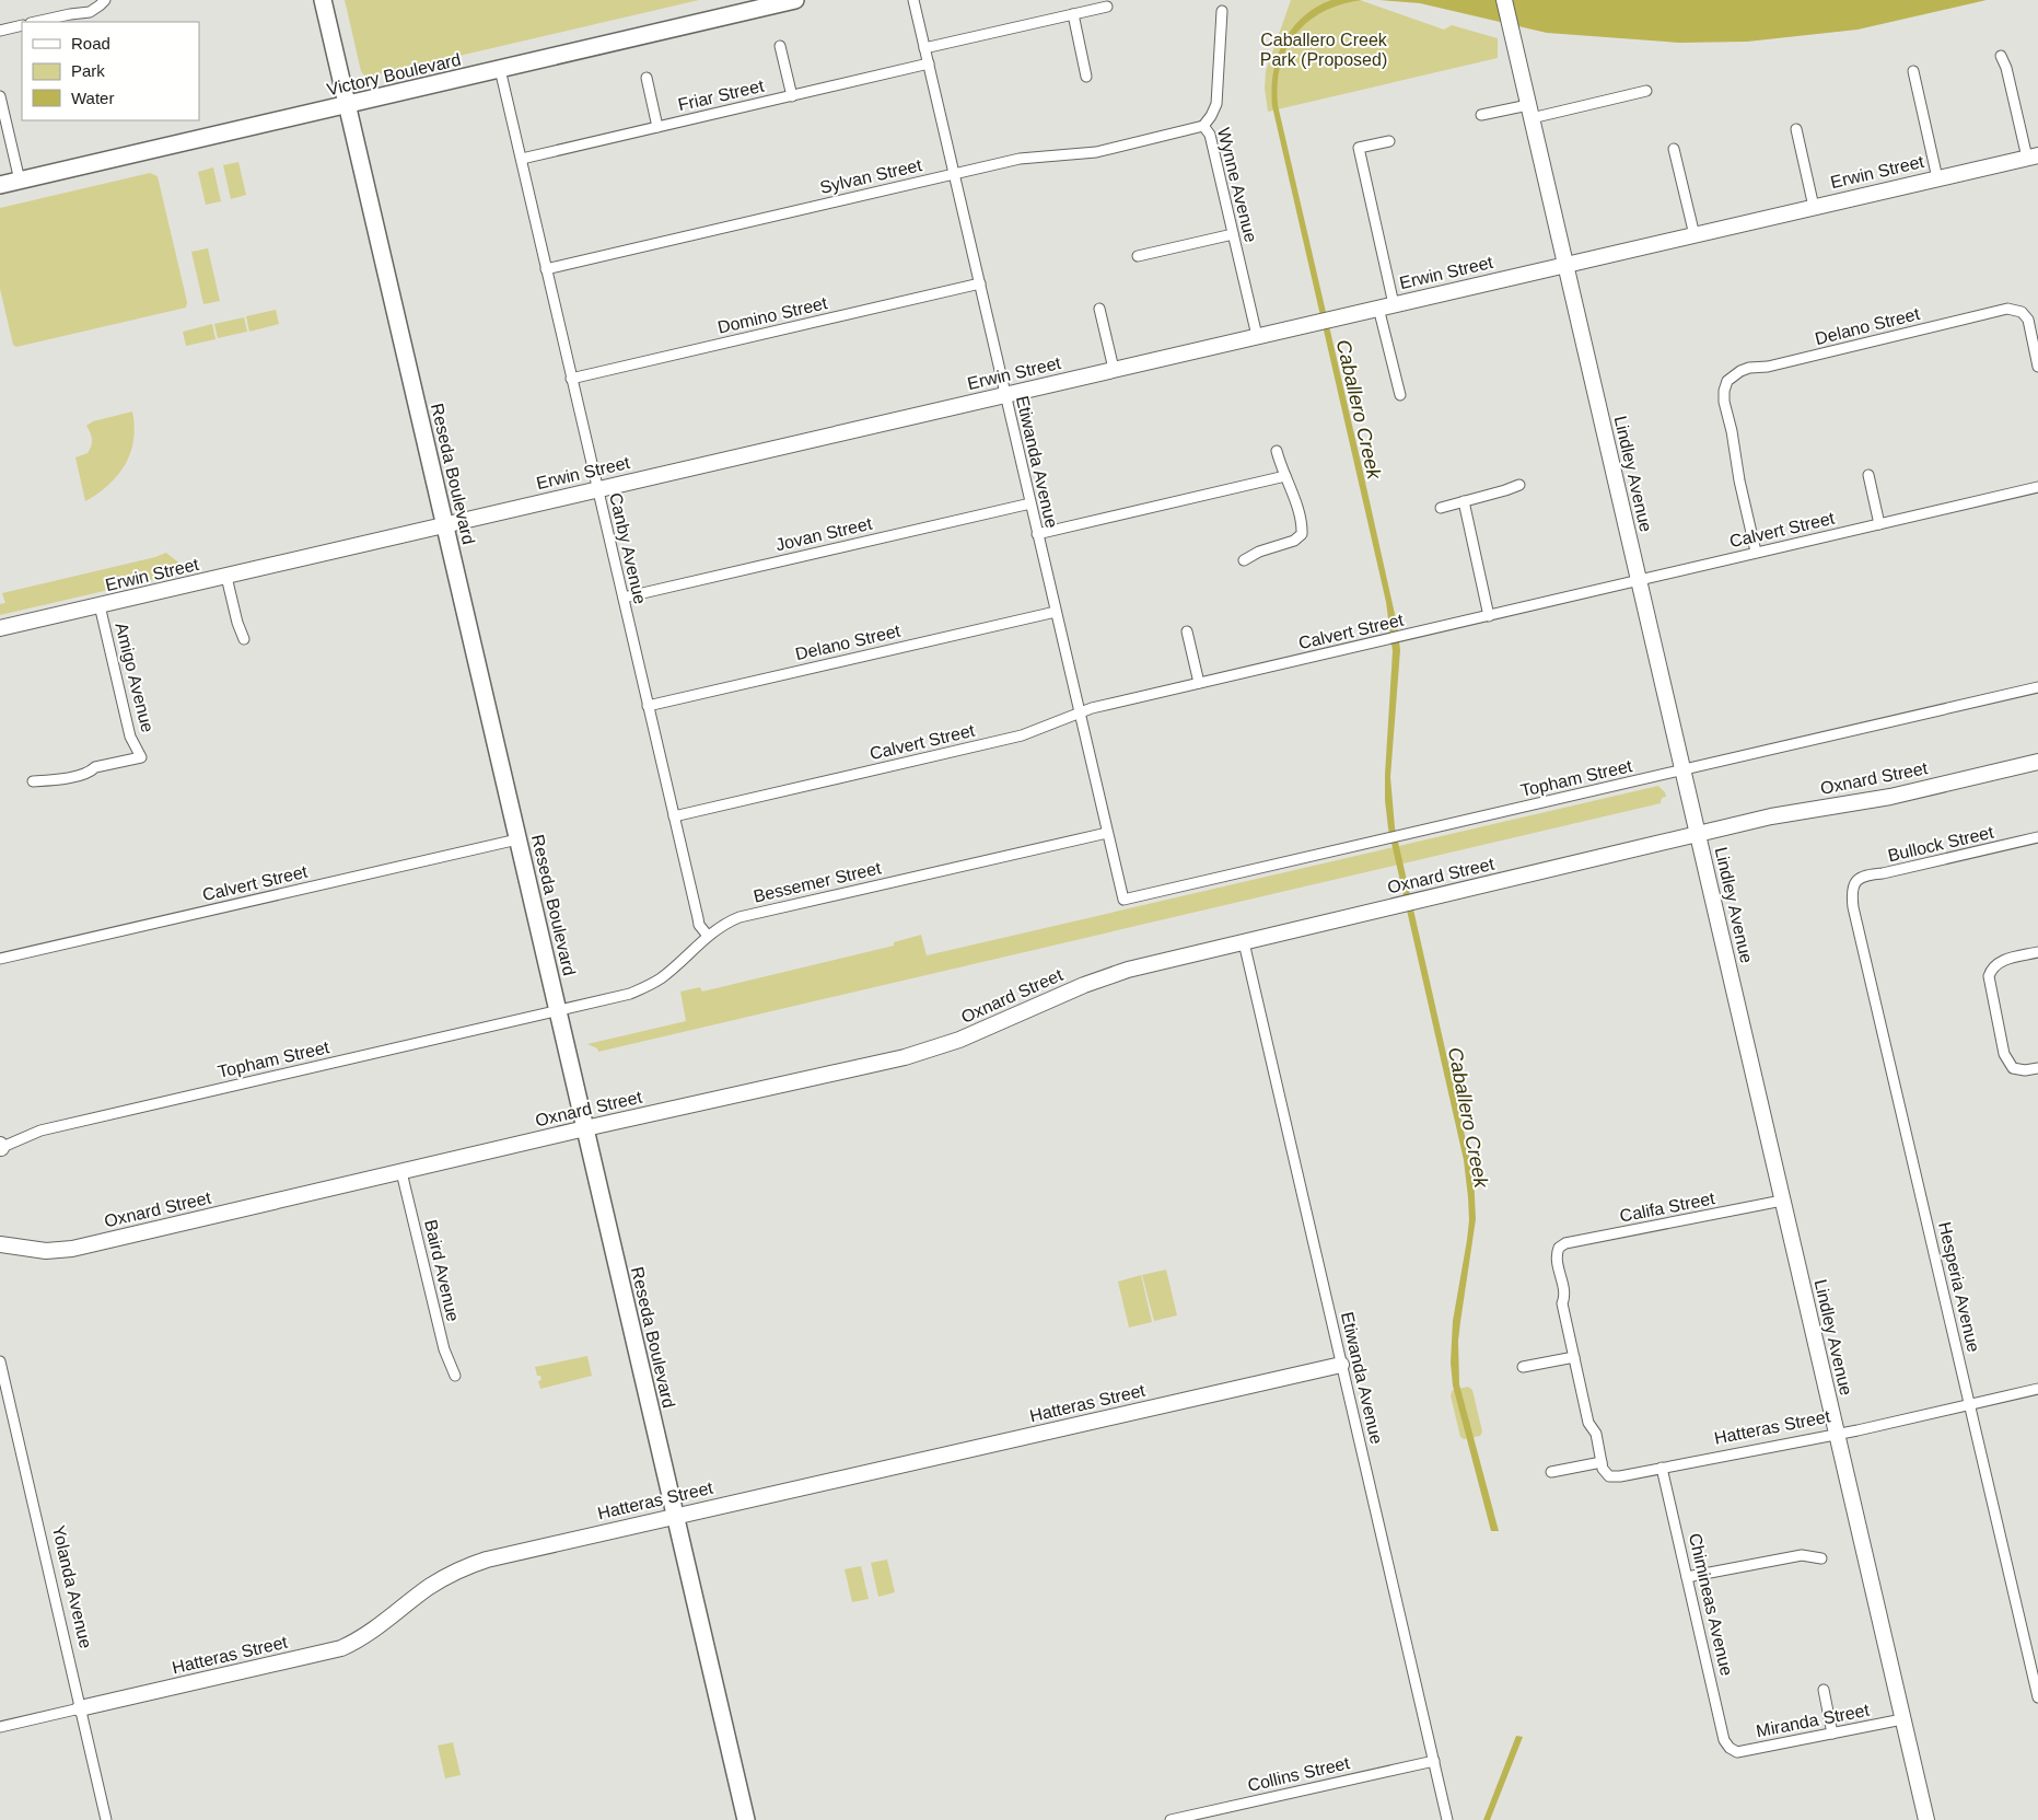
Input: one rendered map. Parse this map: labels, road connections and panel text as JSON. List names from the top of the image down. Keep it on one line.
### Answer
{"streets":{"main road":["Victory Boulevard","Erwin Street","Reseda Boulevard","Lindley Avenue","Oxnard Street","Hatteras Street"],"street":["Friar Street","Sylvan Street","Wynne Avenue","Domino Street","Delano Street","Etiwanda Avenue","Calvert Street","Jovan Street","Canby Avenue","Amigo Avenue","Topham Street","Bullock Street","Bessemer Street","Califa Street","Baird Avenue","Hesperia Avenue","Yolanda Avenue","Chimineas Avenue","Miranda Street","Collins Street"]},"crossings":[["Victory Boulevard","Reseda Boulevard"],["Victory Boulevard","Canby Avenue"],["Friar Street","Etiwanda Avenue"],["Friar Street","Canby Avenue"],["Erwin Street","Wynne Avenue"],["Erwin Street","Etiwanda Avenue"],["Erwin Street","Reseda Boulevard"],["Erwin Street","Lindley Avenue"],["Erwin Street","Canby Avenue"],["Erwin Street","Amigo Avenue"],["Sylvan Street","Wynne Avenue"],["Sylvan Street","Etiwanda Avenue"],["Sylvan Street","Canby Avenue"],["Domino Street","Etiwanda Avenue"],["Domino Street","Canby Avenue"],["Delano Street","Etiwanda Avenue"],["Delano Street","Calvert Street"],["Delano Street","Canby Avenue"],["Etiwanda Avenue","Calvert Street"],["Etiwanda Avenue","Jovan Street"],["Etiwanda Avenue","Topham Street"],["Etiwanda Avenue","Oxnard Street"],["Etiwanda Avenue","Bessemer Street"],["Etiwanda Avenue","Hatteras Street"],["Etiwanda Avenue","Collins Street"],["Reseda Boulevard","Calvert Street"],["Reseda Boulevard","Topham Street"],["Reseda Boulevard","Oxnard Street"],["Reseda Boulevard","Bessemer Street"],["Reseda Boulevard","Hatteras Street"],["Lindley Avenue","Calvert Street"],["Lindley Avenue","Topham Street"],["Lindley Avenue","Oxnard Street"],["Lindley Avenue","Califa Street"],["Lindley Avenue","Hatteras Street"],["Lindley Avenue","Miranda Street"],["Calvert Street","Canby Avenue"],["Jovan Street","Canby Avenue"],["Canby Avenue","Bessemer Street"],["Topham Street","Bessemer Street"],["Oxnard Street","Baird Avenue"],["Bullock Street","Hesperia Avenue"],["Hesperia Avenue","Hatteras Street"],["Hatteras Street","Yolanda Avenue"],["Hatteras Street","Chimineas Avenue"],["Chimineas Avenue","Miranda Street"]],"water":["Caballero Creek"],"parks":["Caballero Creek Park (Proposed)"],"legend":["Road","Park","Water"]}
